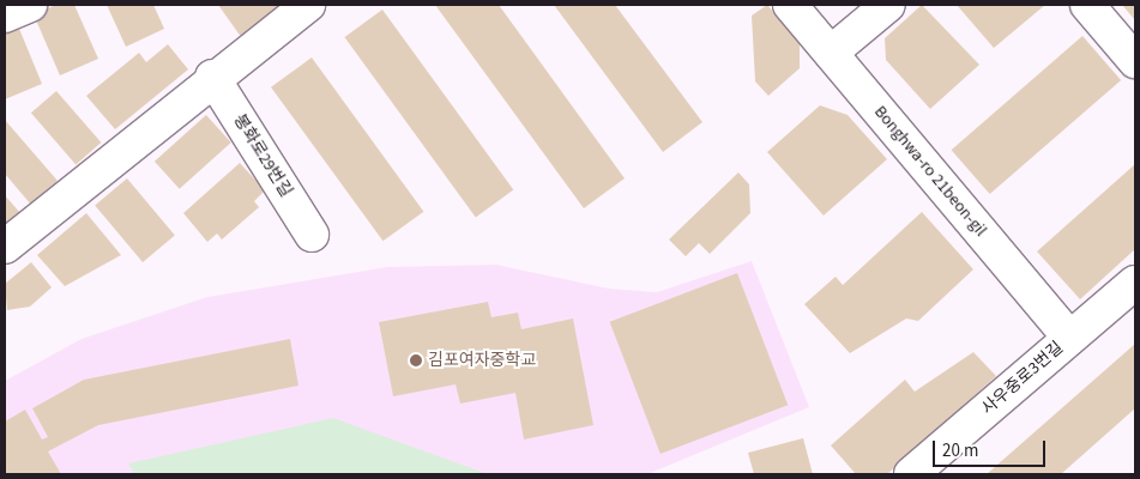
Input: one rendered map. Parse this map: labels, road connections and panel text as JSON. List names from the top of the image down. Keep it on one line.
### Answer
{"streets":{"street":["봉화로29번길","Bonghwa-ro 21beon-gil","사우중로3번길"]},"crossings":[["Bonghwa-ro 21beon-gil","사우중로3번길"]],"places":["김포여자중학교"],"scale_bar":"20 m"}
